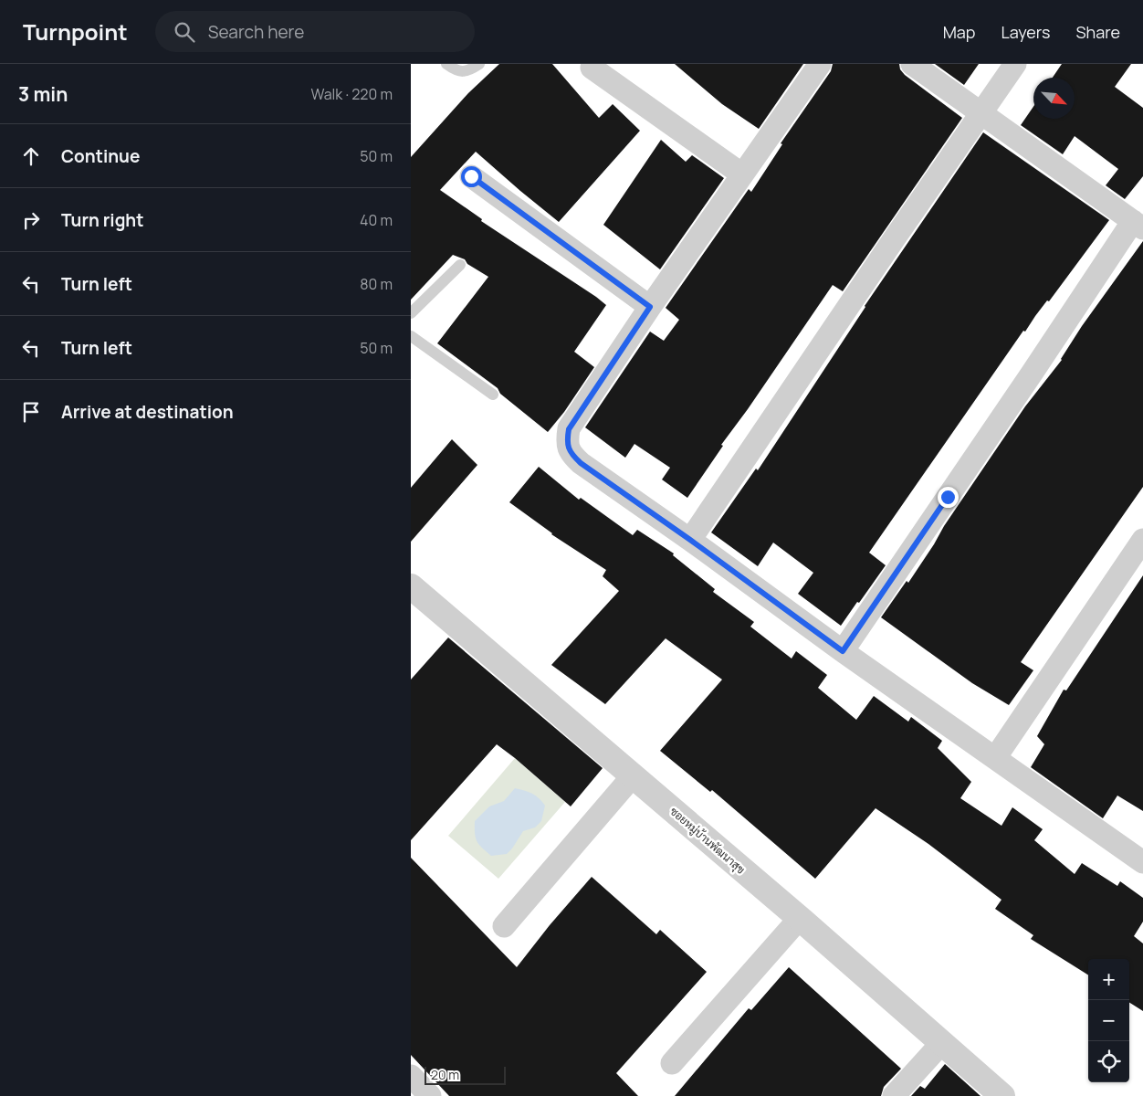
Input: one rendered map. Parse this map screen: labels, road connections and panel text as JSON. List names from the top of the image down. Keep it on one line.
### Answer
{"streets":{"street":["ซอยหมู่บ้านพัฒนาสุข"]},"scale_bar":"20 m","north":"bottom right","page":{"header":"Turnpoint","search":"Search here","nav":["Map","Layers","Share"],"heading":["3 min","Walk · 220 m"],"list":[["Continue","50 m"],["Turn right","40 m"],["Turn left","80 m"],["Turn left","50 m"],"Arrive at destination"],"map_buttons":["+","−"],"scale":"20 m"}}
